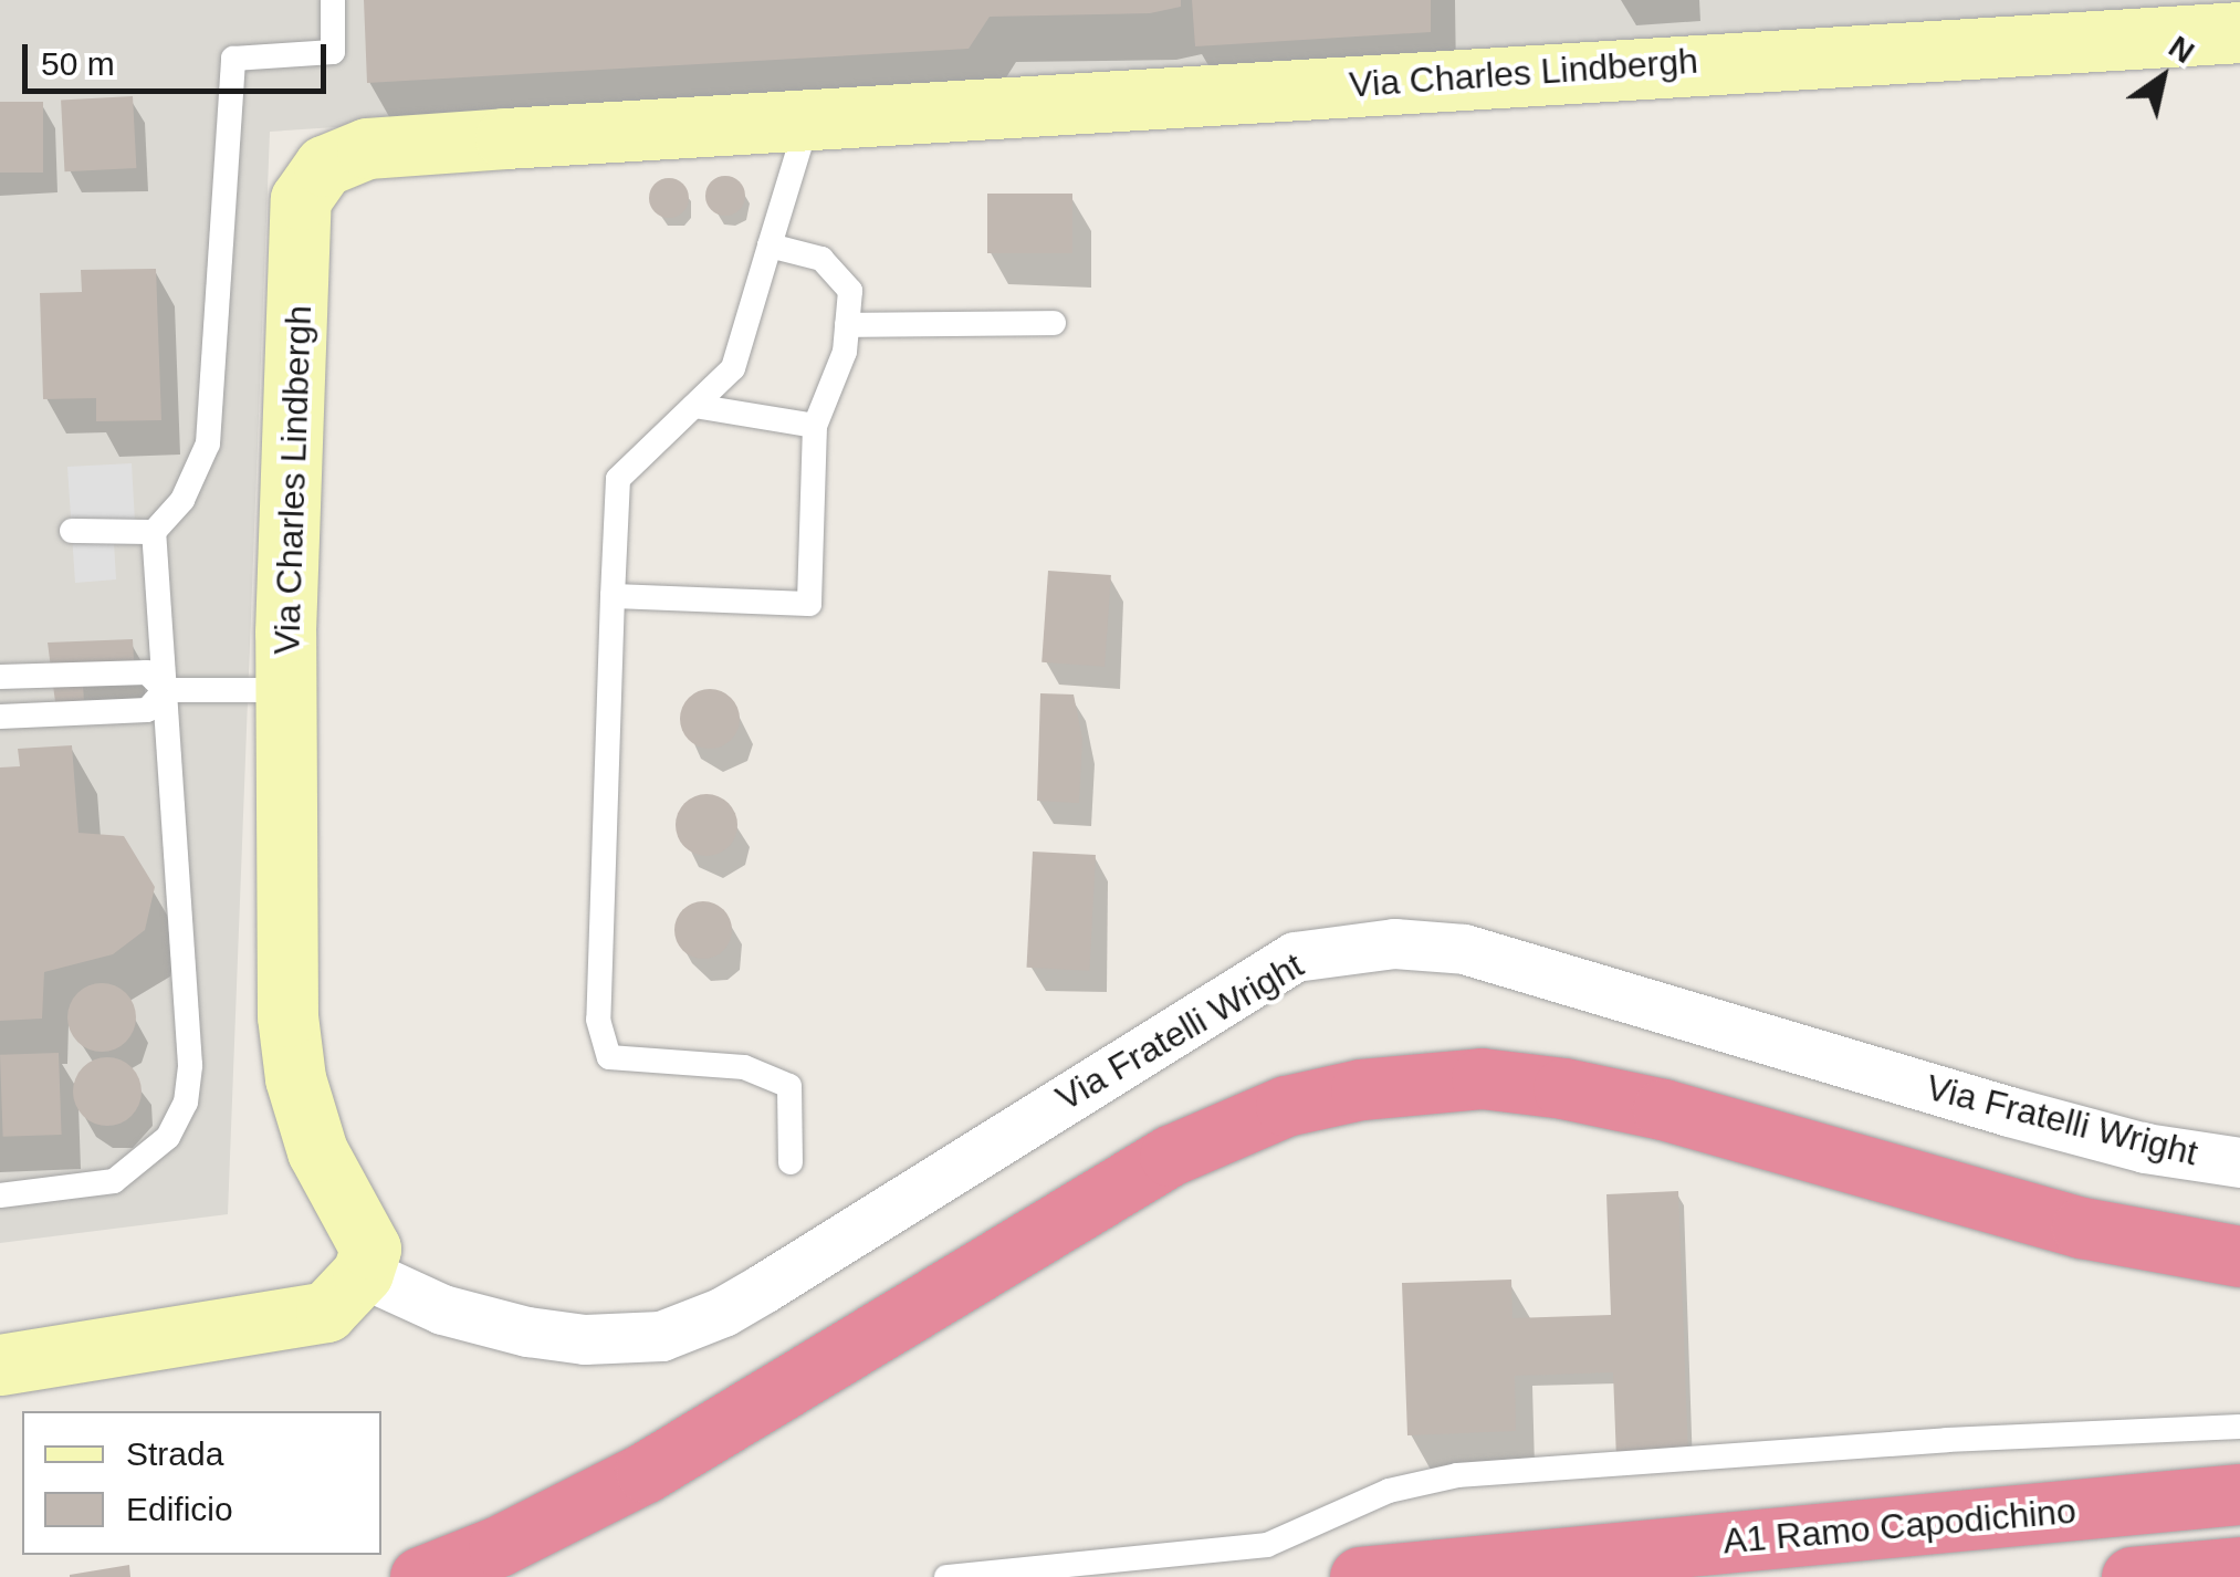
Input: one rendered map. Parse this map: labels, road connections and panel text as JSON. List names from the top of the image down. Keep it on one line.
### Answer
{"streets":{"highway":["A1 Ramo Capodichino"],"street":["Via Charles Lindbergh","Via Fratelli Wright"]},"crossings":[["Via Charles Lindbergh","Via Fratelli Wright"]],"legend":["Strada","Edificio"],"scale_bar":"50 m","north":"top right"}
